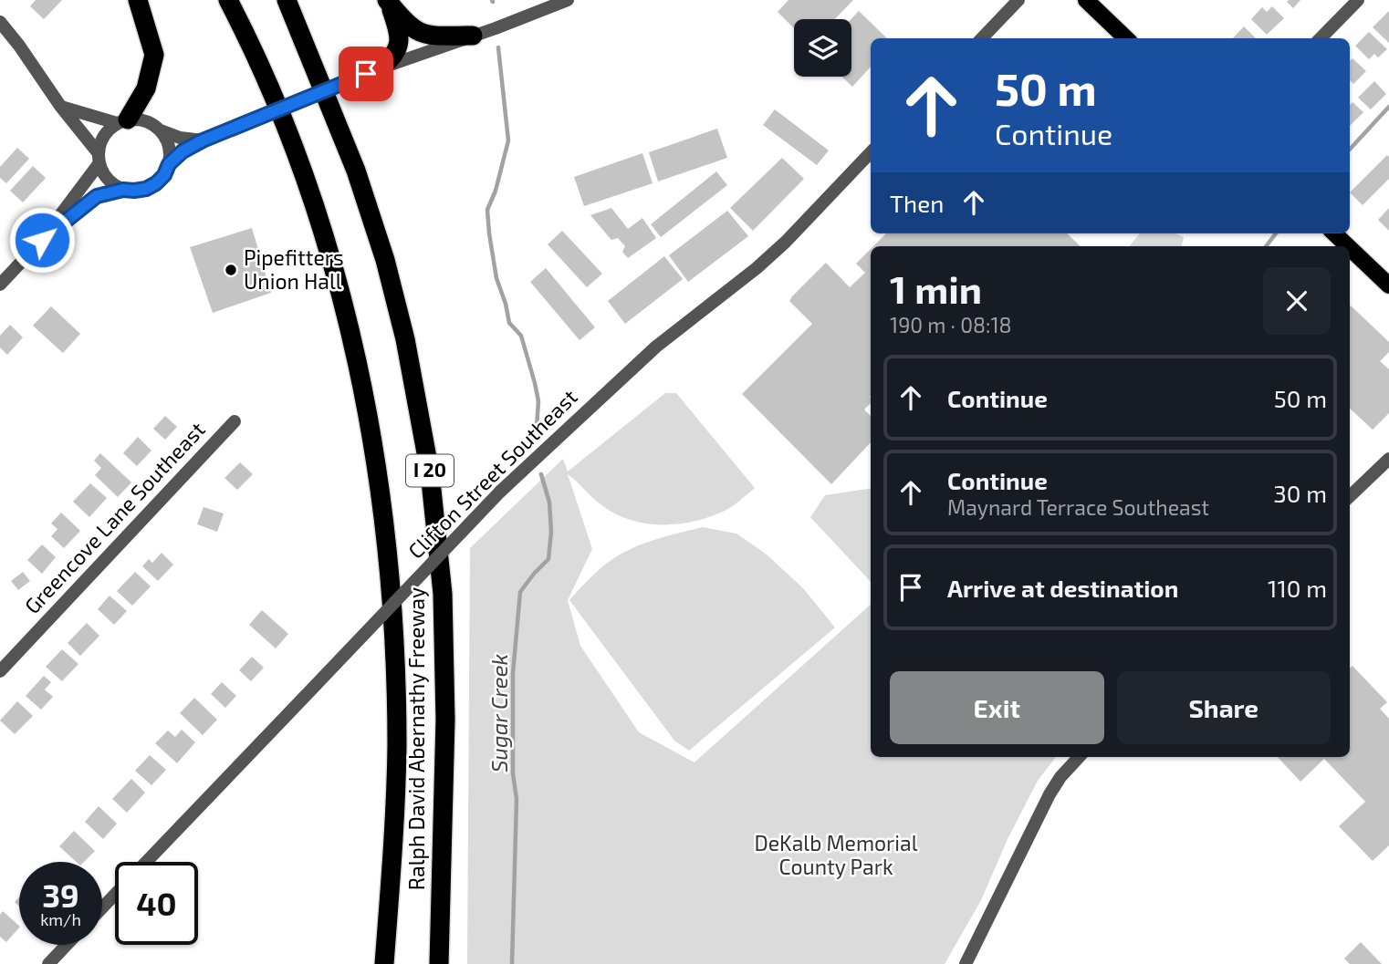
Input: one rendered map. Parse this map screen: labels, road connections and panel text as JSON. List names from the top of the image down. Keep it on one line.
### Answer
{"streets":{"highway":["I 20","Ralph David Abernathy Freeway"],"street":["Clifton Street Southeast","Greencove Lane Southeast"]},"water":["Sugar Creek"],"parks":["DeKalb Memorial County Park"],"places":["Pipefitters Union Hall"],"page":{"turn":["50 m","Continue"],"then":"Then","heading":["1 min","190 m · 08:18"],"list":[{"name":"Continue","value":"50 m"},{"name":"Continue","note":"Maynard Terrace Southeast","value":"30 m"},{"name":"Arrive at destination","value":"110 m"}],"buttons":["Exit","Share"],"speed":"39 km/h","limit":"40"}}
